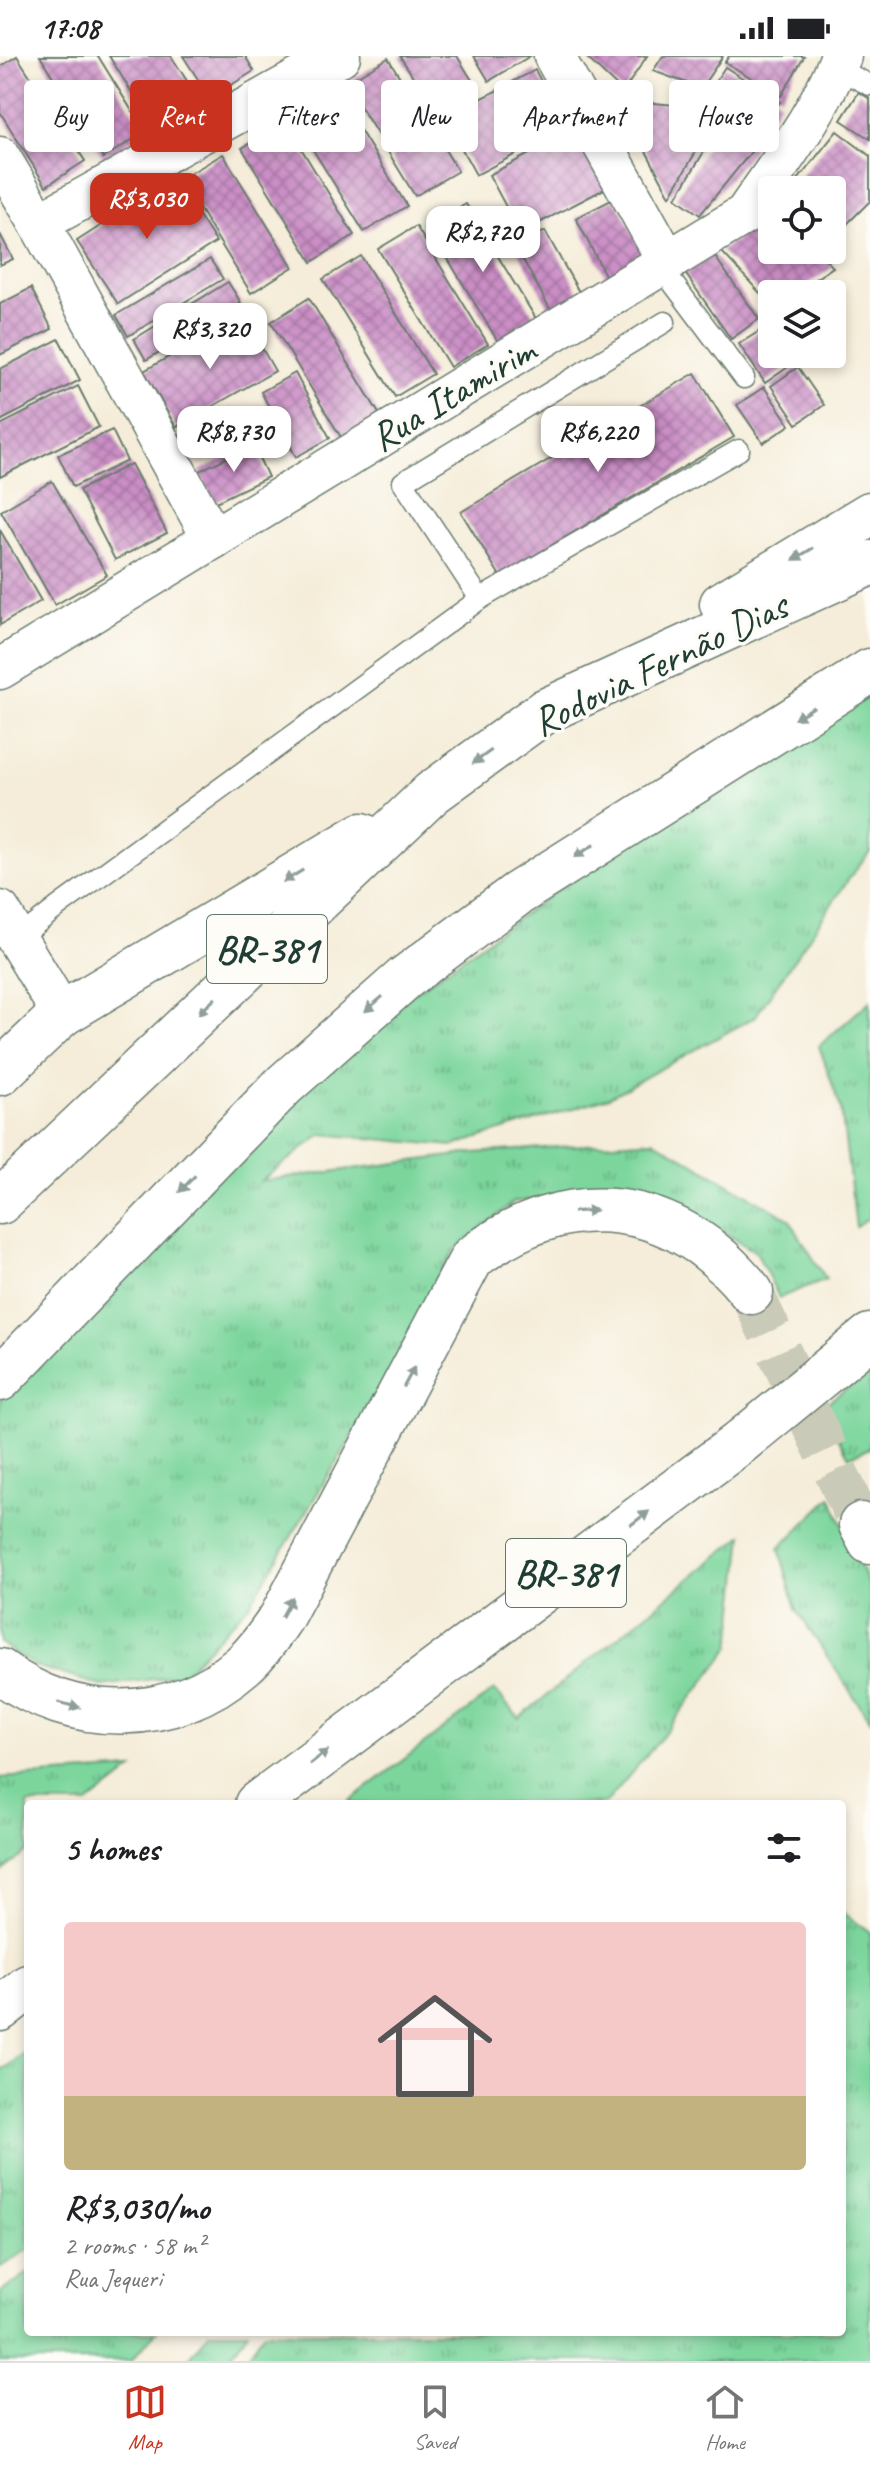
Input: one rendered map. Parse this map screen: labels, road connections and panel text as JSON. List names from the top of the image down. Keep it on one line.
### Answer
{"streets":{"main road":["Rodovia Fernão Dias","BR-381"],"street":["Rua Itamirim"]},"crossings":[["Rodovia Fernão Dias","BR-381"]],"page":{"status":"17:08","chip":["Buy","Rent","Filters","New","Apartment","House"],"price":["R$3,030","R$2,720","R$3,320","R$8,730","R$6,220"],"heading":"5 homes","list":[{"name":"R$3,030/mo","note":"2 rooms · 58 m² · Rua Jequeri"}],"tabs":["Map","Saved","Home"]}}
